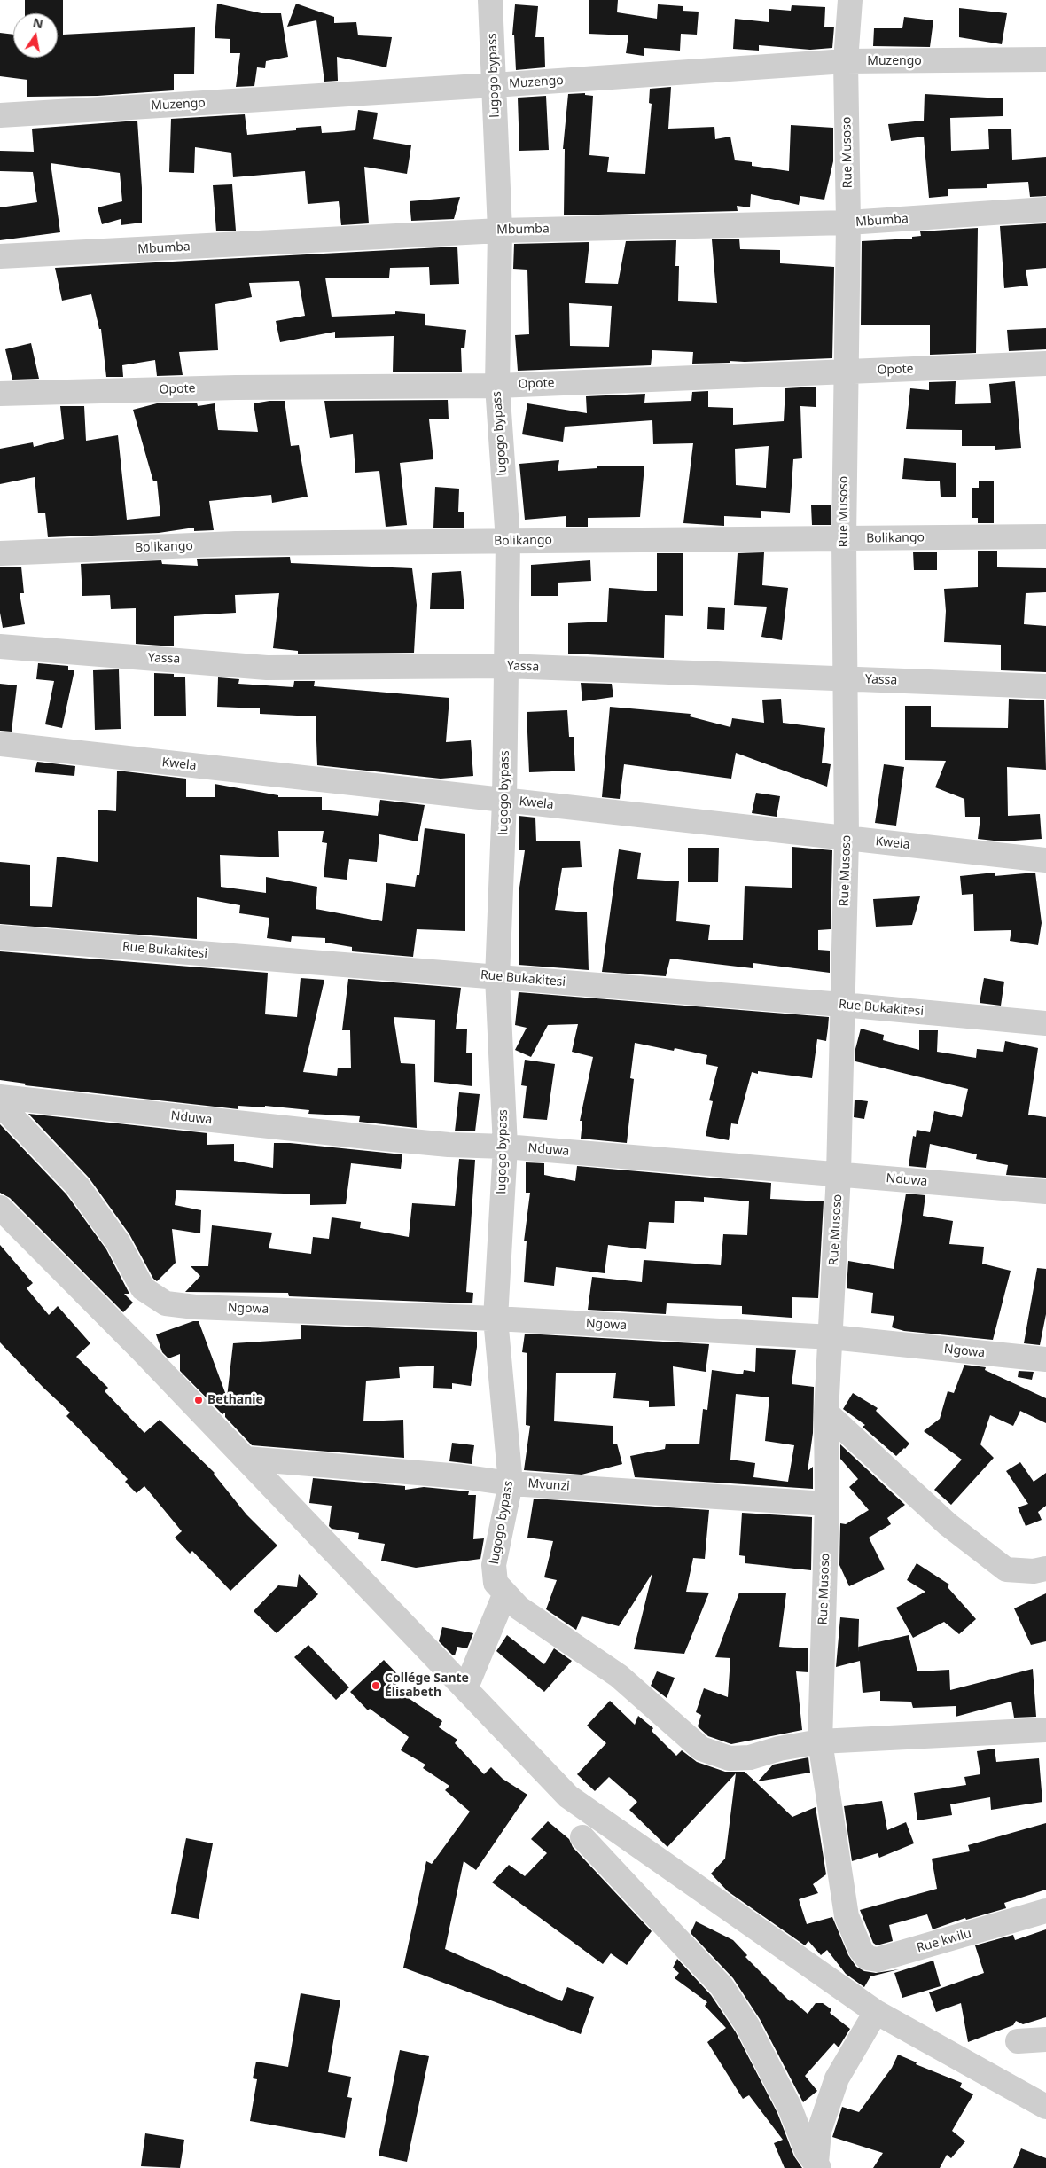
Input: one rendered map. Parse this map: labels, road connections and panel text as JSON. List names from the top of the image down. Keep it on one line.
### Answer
{"streets":{"street":["Muzengo","lugogo bypass","Rue Musoso","Mbumba","Opote","Bolikango","Yassa","Kwela","Rue Bukakitesi","Nduwa","Ngowa","Mvunzi","Rue kwilu"]},"crossings":[["Muzengo","lugogo bypass"],["Muzengo","Rue Musoso"],["lugogo bypass","Mbumba"],["lugogo bypass","Opote"],["lugogo bypass","Bolikango"],["lugogo bypass","Yassa"],["lugogo bypass","Kwela"],["lugogo bypass","Rue Bukakitesi"],["lugogo bypass","Nduwa"],["lugogo bypass","Ngowa"],["lugogo bypass","Mvunzi"],["Rue Musoso","Mbumba"],["Rue Musoso","Opote"],["Rue Musoso","Bolikango"],["Rue Musoso","Yassa"],["Rue Musoso","Kwela"],["Rue Musoso","Rue Bukakitesi"],["Rue Musoso","Nduwa"],["Rue Musoso","Ngowa"],["Rue Musoso","Mvunzi"],["Rue Musoso","Rue kwilu"]],"places":["Bethanie","Collége Sante Élisabeth"],"north":"top"}
